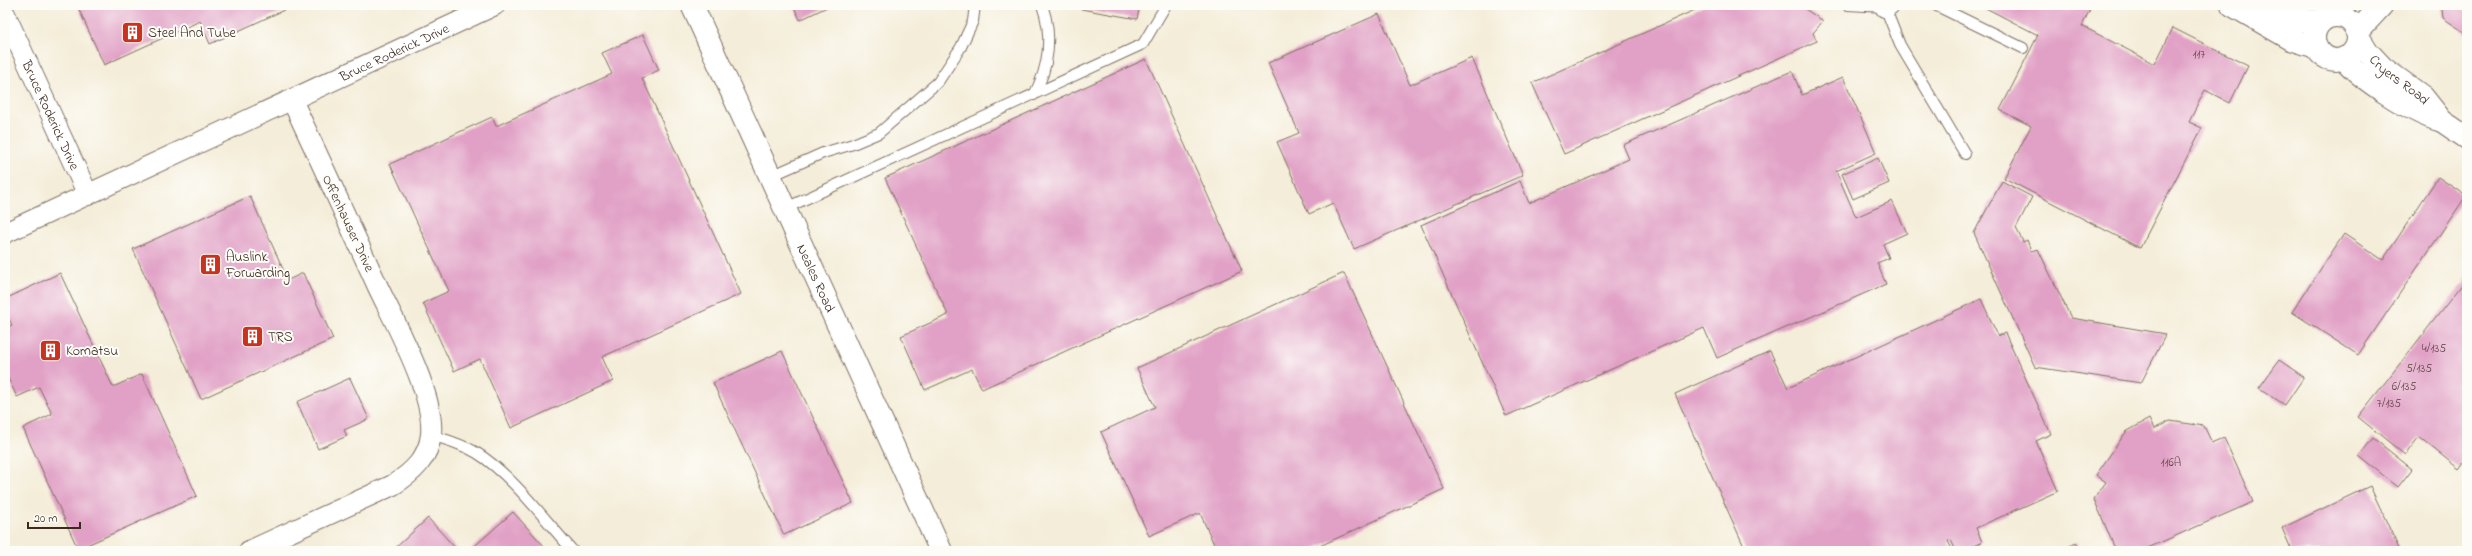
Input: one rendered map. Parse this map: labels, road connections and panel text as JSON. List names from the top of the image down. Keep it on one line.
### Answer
{"streets":{"main road":["Cryers Road","Neales Road"],"street":["Bruce Roderick Drive","Offenhauser Drive"]},"crossings":[["Bruce Roderick Drive","Offenhauser Drive"]],"places":{"building":["Steel And Tube","Auslink Forwarding","TRS","Komatsu"]},"house_numbers":["117","4/135","5/135","6/135","7/135","116A"],"scale_bar":"20 m"}
